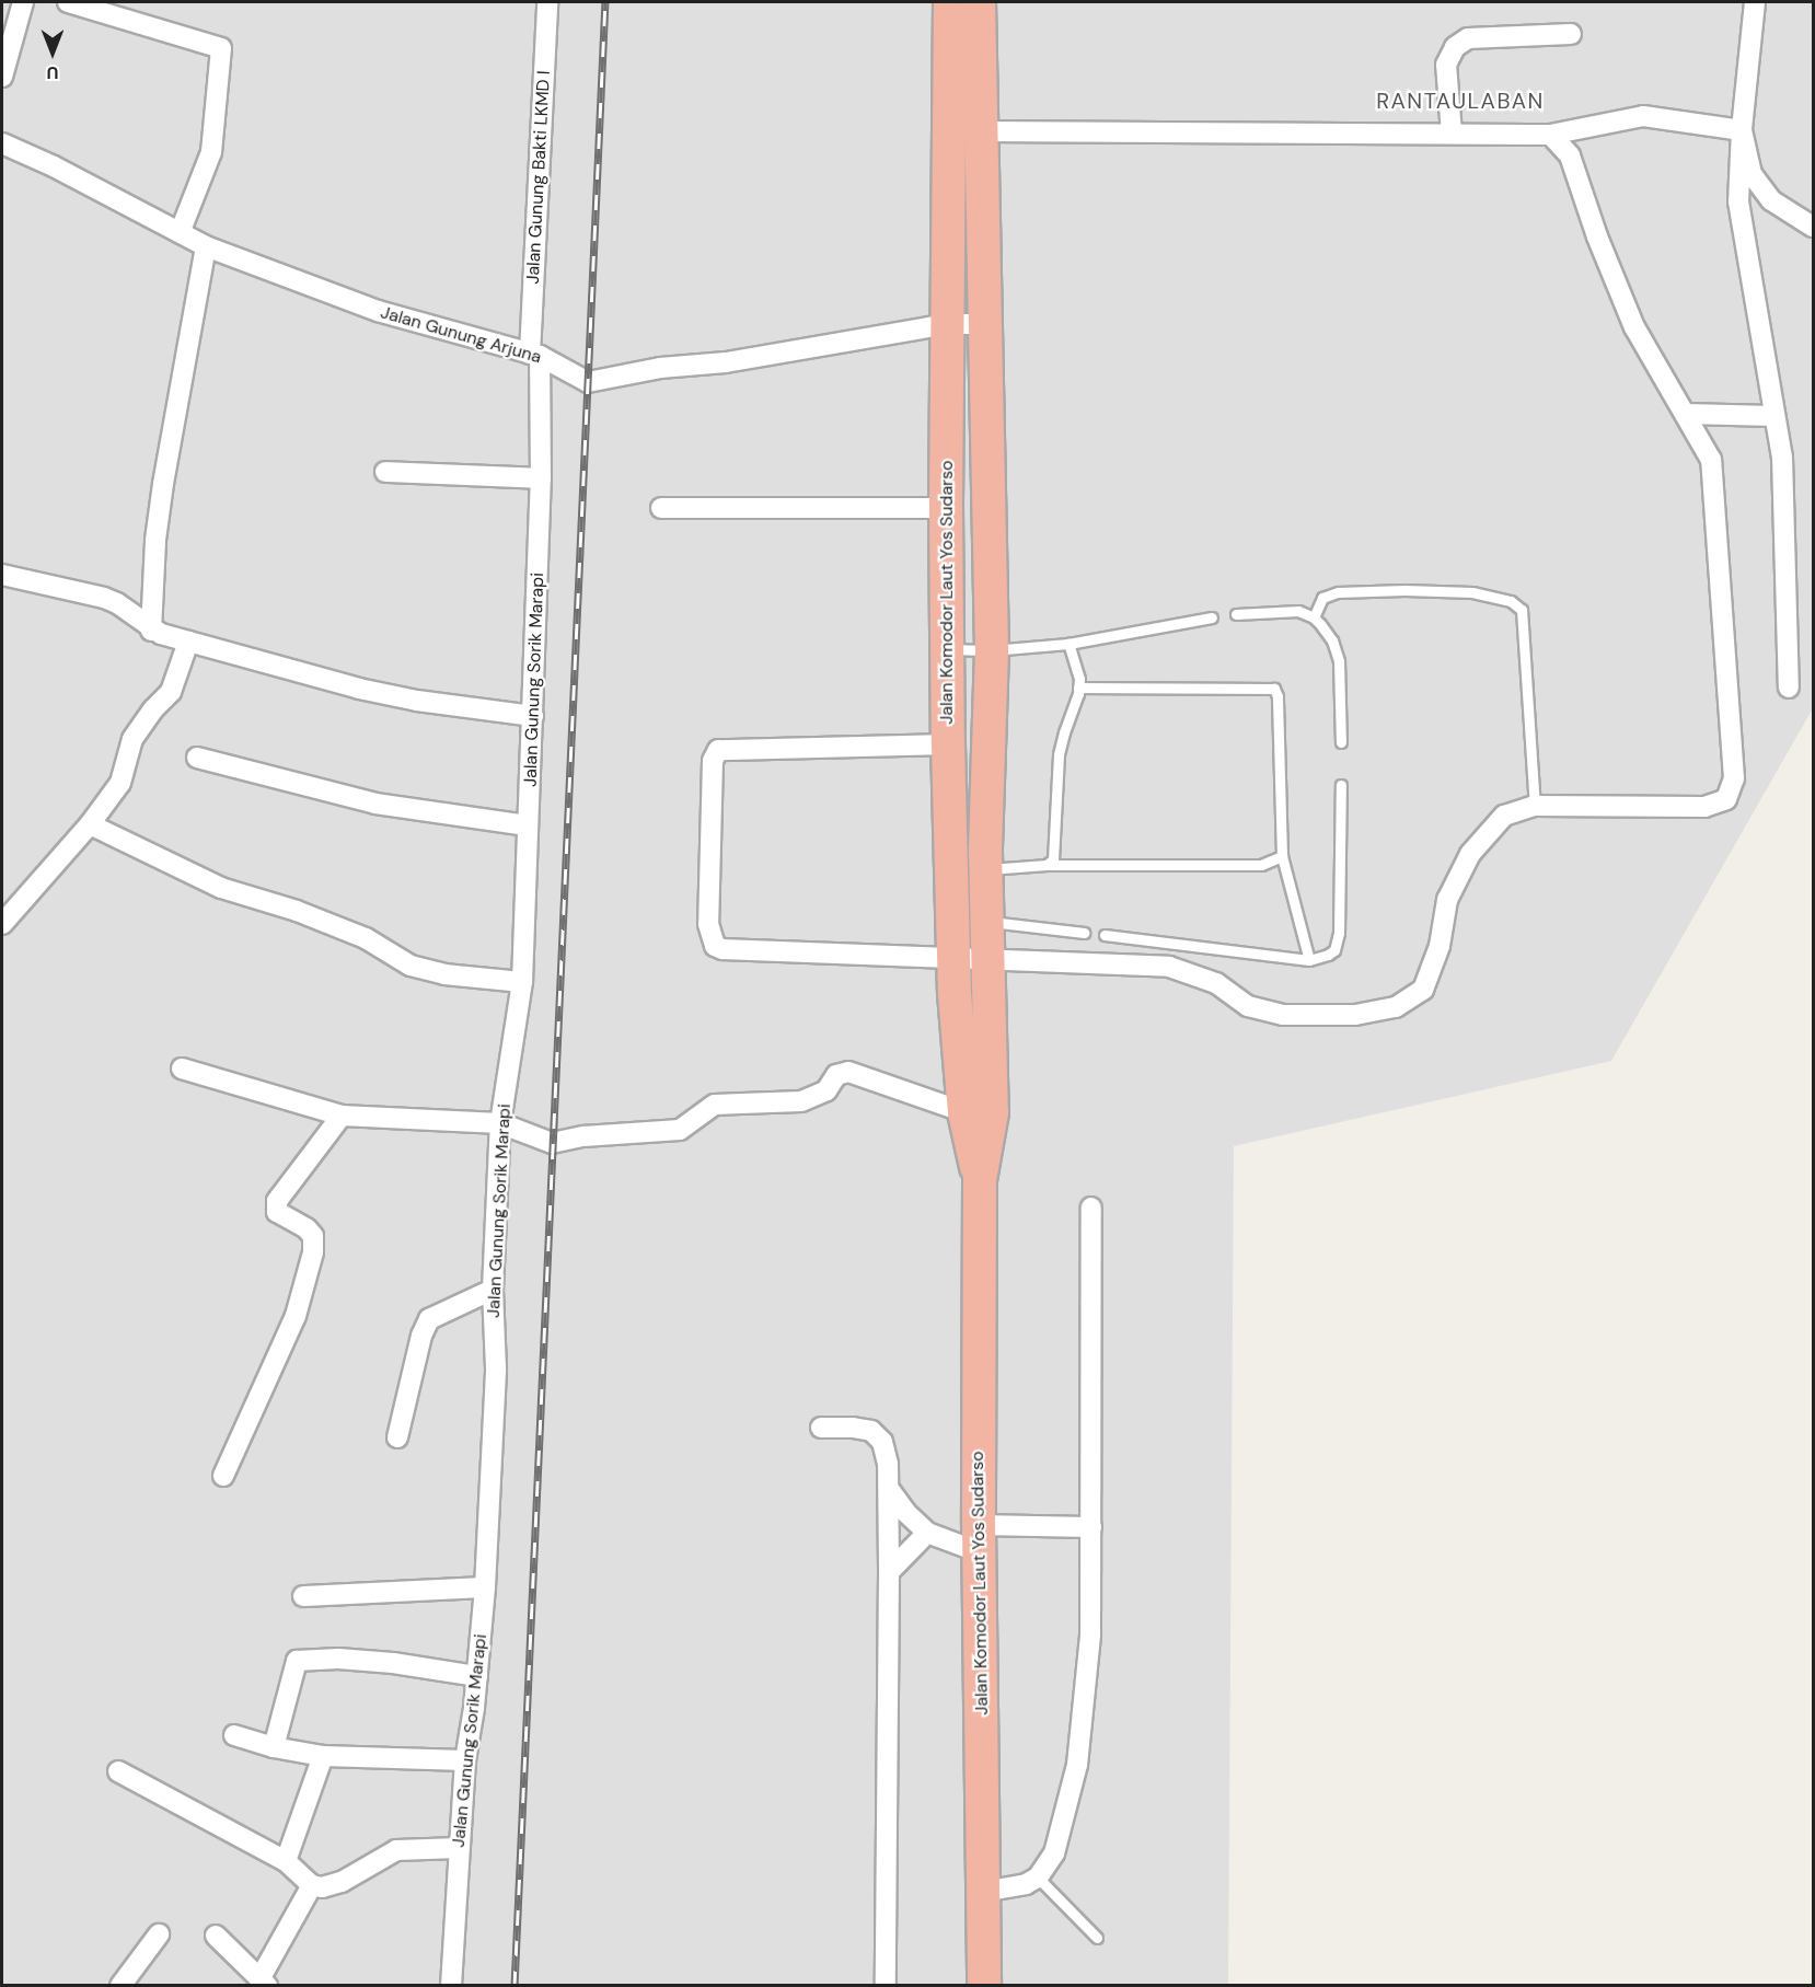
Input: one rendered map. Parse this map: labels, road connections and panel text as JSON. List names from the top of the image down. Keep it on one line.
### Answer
{"streets":{"highway":["Jalan Komodor Laut Yos Sudarso"],"street":["Jalan Gunung Bakti LKMD I","Jalan Gunung Arjuna","Jalan Gunung Sorik Marapi"]},"crossings":[["Jalan Gunung Bakti LKMD I","Jalan Gunung Arjuna"],["Jalan Gunung Bakti LKMD I","Jalan Gunung Sorik Marapi"],["Jalan Gunung Arjuna","Jalan Komodor Laut Yos Sudarso"],["Jalan Gunung Arjuna","Jalan Gunung Sorik Marapi"]],"districts":["RANTAULABAN"],"north":"bottom"}
